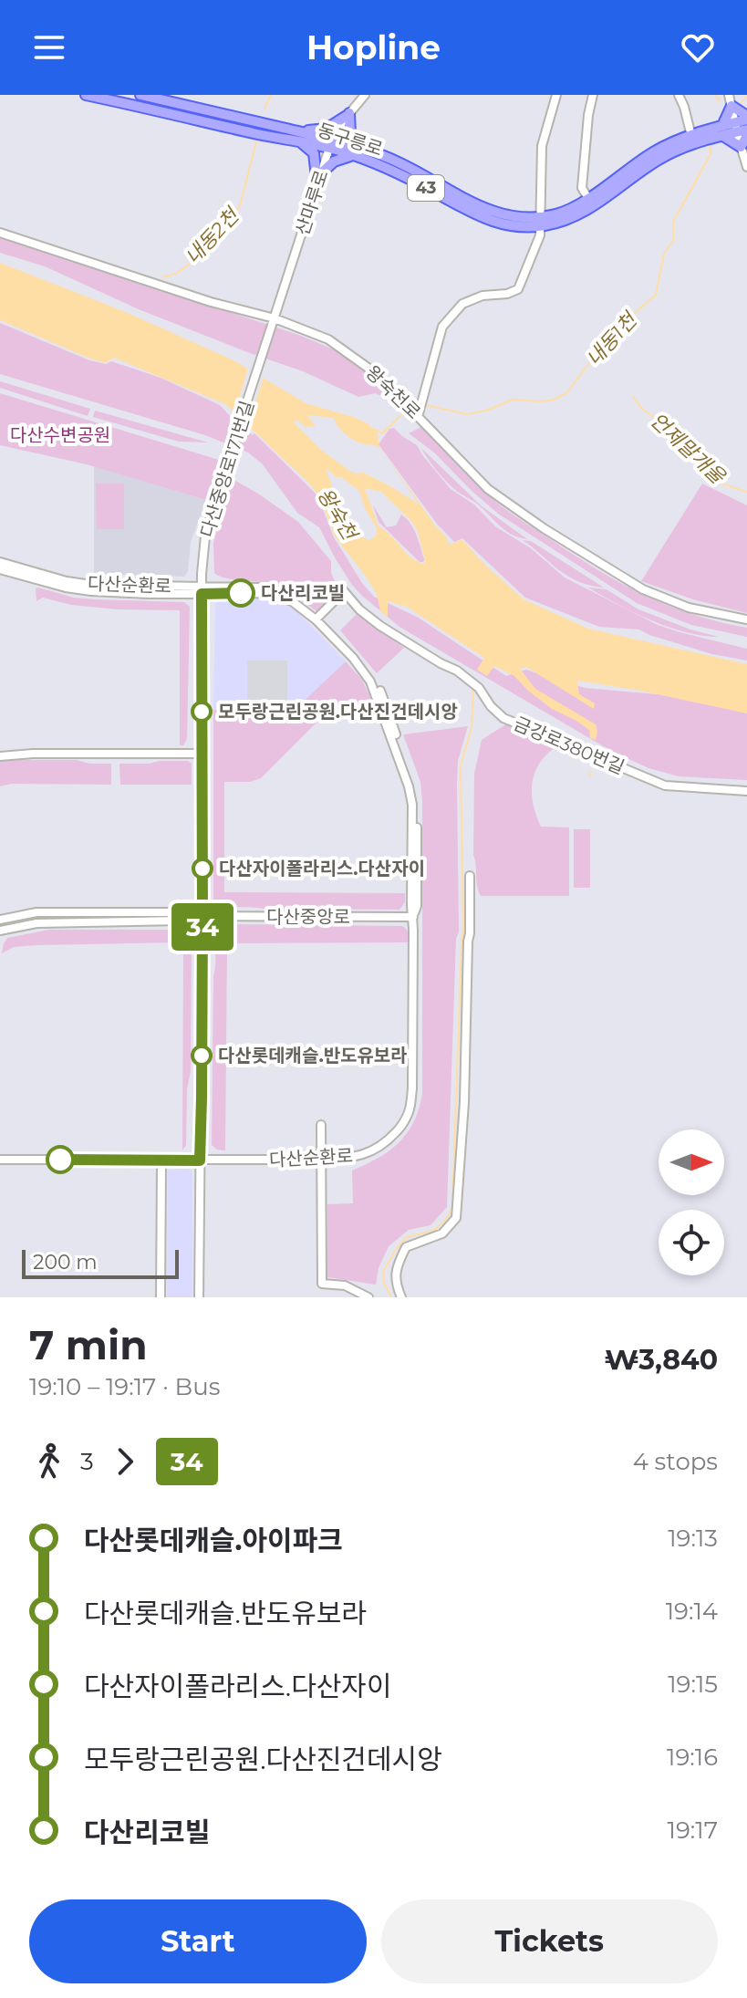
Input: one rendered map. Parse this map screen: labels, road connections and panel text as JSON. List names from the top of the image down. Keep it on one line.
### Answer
{"streets":{"main road":["동구릉로","43"],"street":["산마루로","왕숙천로","다산중앙로171번길","다산순환로","금강로380번길","다산중앙로"]},"crossings":[["동구릉로","산마루로"],["산마루로","왕숙천로"],["산마루로","다산중앙로171번길"],["왕숙천로","다산중앙로171번길"],["다산중앙로171번길","다산순환로"],["다산중앙로171번길","다산중앙로"],["다산순환로","금강로380번길"],["다산순환로","다산중앙로"]],"water":["내동2천","내동1천","언제말개울","왕숙천"],"parks":["다산수변공원"],"places":["다산리코빌","모두랑근린공원.다산진건데시앙","다산자이폴라리스.다산자이","다산롯데캐슬.반도유보라"],"lines":["bus line 34"],"scale_bar":"200 m","north":"right","page":{"header":"Hopline","on_map":"34","scale":"200 m","heading":["7 min","19:10 – 19:17 · Bus","₩3,840"],"legs":["3","34","4 stops"],"list":[{"name":"다산롯데캐슬.아이파크","value":"19:13"},{"name":"다산롯데캐슬.반도유보라","value":"19:14"},{"name":"다산자이폴라리스.다산자이","value":"19:15"},{"name":"모두랑근린공원.다산진건데시앙","value":"19:16"},{"name":"다산리코빌","value":"19:17"}],"buttons":["Start","Tickets"]}}
